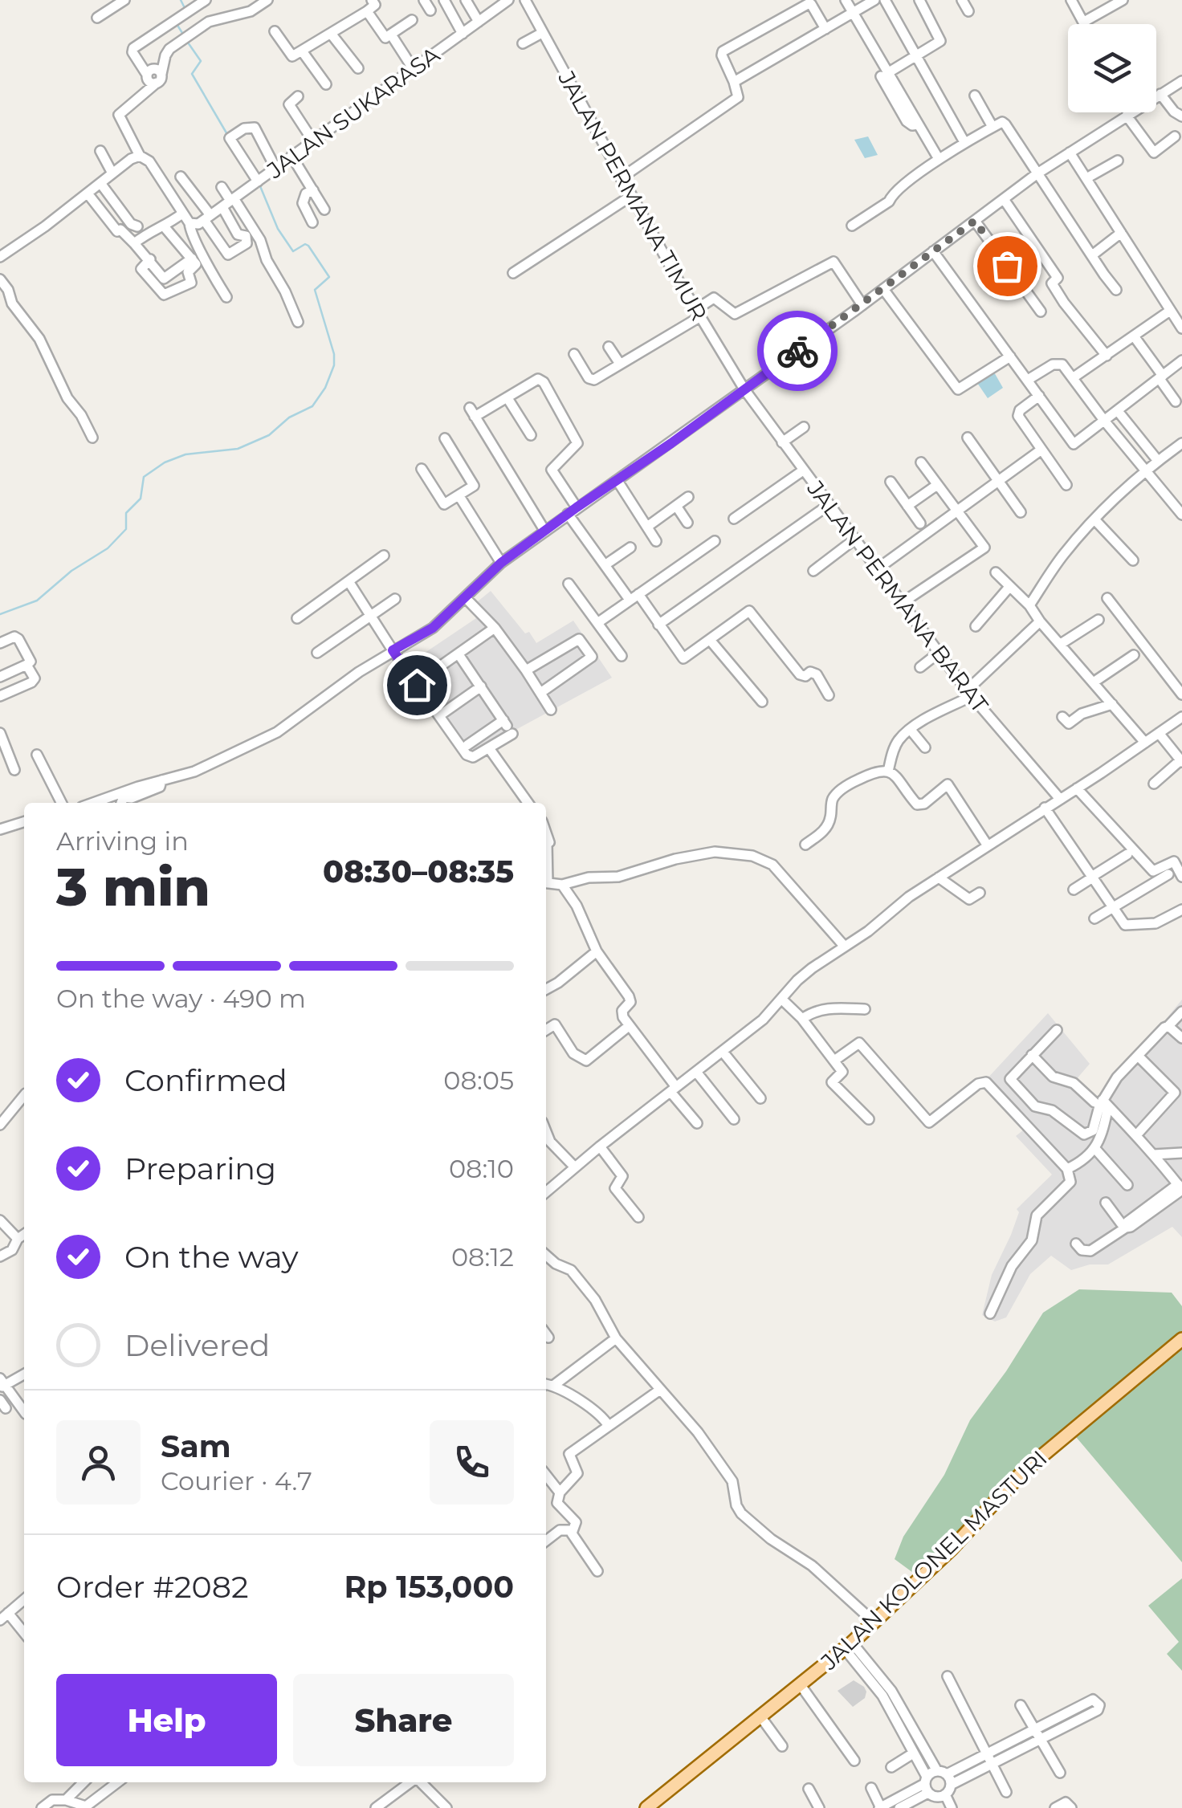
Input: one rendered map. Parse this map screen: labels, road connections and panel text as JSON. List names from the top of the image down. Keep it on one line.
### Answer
{"streets":{"main road":["JALAN KOLONEL MASTURI"],"street":["JALAN SUKARASA","JALAN PERMANA TIMUR","JALAN PERMANA BARAT"]},"crossings":[["JALAN PERMANA TIMUR","JALAN PERMANA BARAT"]],"page":{"heading":["3 min","Arriving in","08:30–08:35"],"panel":["Sam","Courier · 4.7","Order #2082","Rp 153,000"],"bar":"On the way · 490 m","list":[["Confirmed","08:05"],["Preparing","08:10"],["On the way","08:12"],"Delivered"],"buttons":["Help","Share"]}}
